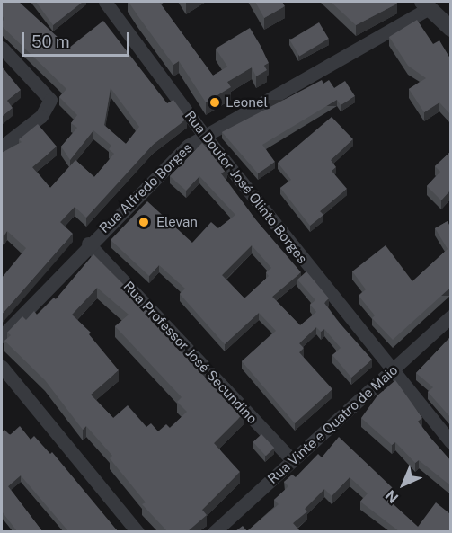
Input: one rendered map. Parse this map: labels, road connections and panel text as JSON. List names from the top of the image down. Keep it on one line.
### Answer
{"streets":{"street":["Rua Doutor José Olinto Borges","Rua Alfredo Borges","Rua Professor José Secundino","Rua Vinte e Quatro de Maio"]},"crossings":[["Rua Doutor José Olinto Borges","Rua Alfredo Borges"],["Rua Doutor José Olinto Borges","Rua Vinte e Quatro de Maio"],["Rua Alfredo Borges","Rua Professor José Secundino"],["Rua Professor José Secundino","Rua Vinte e Quatro de Maio"]],"places":["Leonel","Elevan"],"scale_bar":"50 m","north":"bottom left"}
